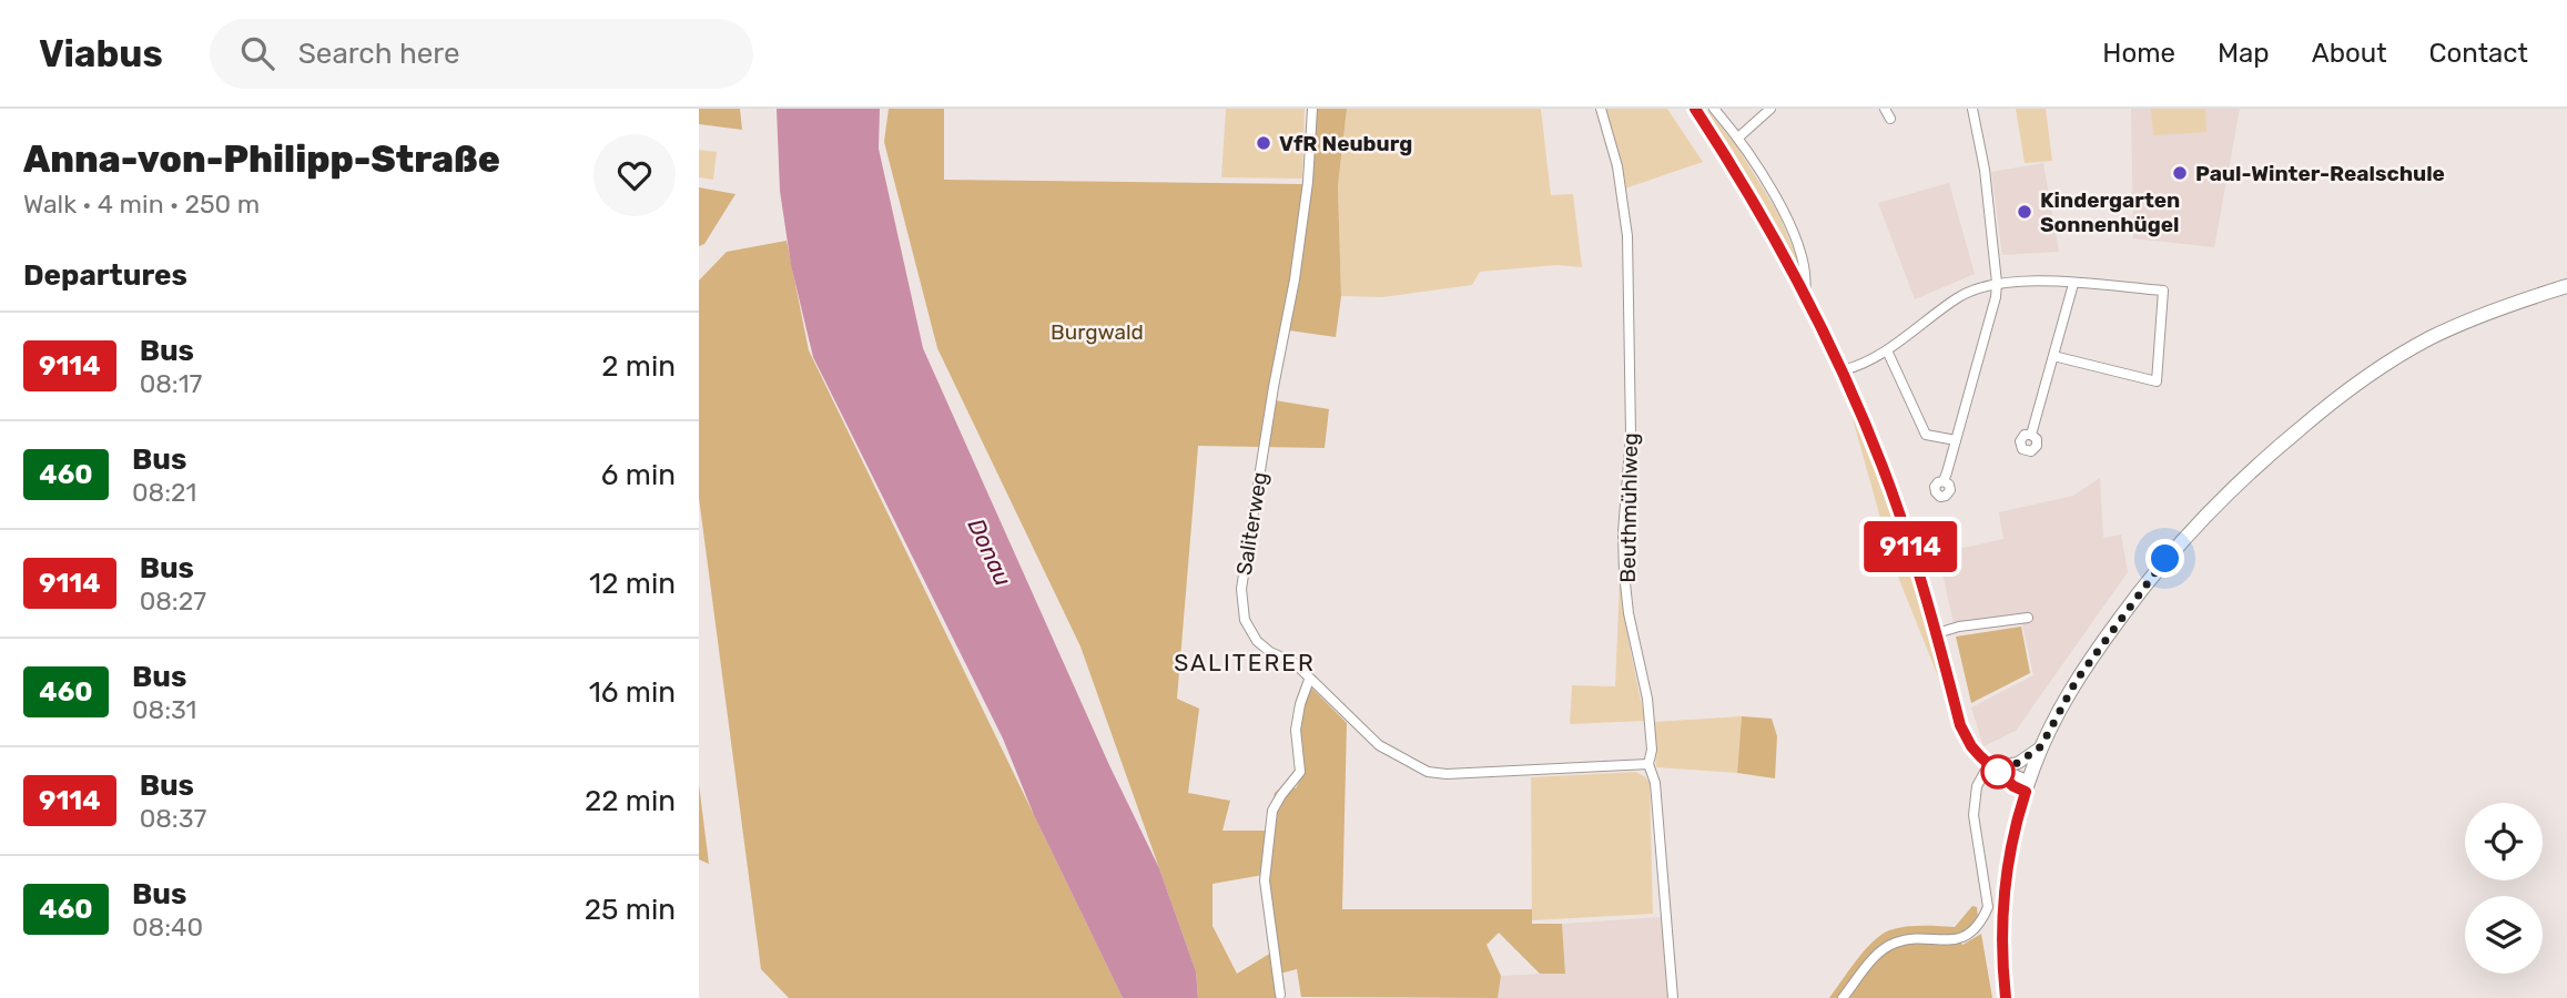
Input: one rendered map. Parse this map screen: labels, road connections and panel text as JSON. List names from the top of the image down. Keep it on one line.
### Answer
{"streets":{"street":["Beuthmühlweg","Saliterweg"]},"crossings":[["Beuthmühlweg","Saliterweg"]],"districts":["SALITERER"],"water":["Donau"],"parks":["Burgwald"],"places":["VfR Neuburg","Paul-Winter-Realschule","Kindergarten Sonnenhügel"],"lines":["bus line 9114"],"page":{"header":"Viabus","search":"Search here","nav":["Home","Map","About","Contact"],"heading":[["Anna-von-Philipp-Straße","Walk · 4 min · 250 m"],"Departures"],"on_map":"9114","list":[{"mark":"9114","name":"Bus","note":"08:17","value":"2 min"},{"mark":"460","name":"Bus","note":"08:21","value":"6 min"},{"mark":"9114","name":"Bus","note":"08:27","value":"12 min"},{"mark":"460","name":"Bus","note":"08:31","value":"16 min"},{"mark":"9114","name":"Bus","note":"08:37","value":"22 min"},{"mark":"460","name":"Bus","note":"08:40","value":"25 min"}]}}
